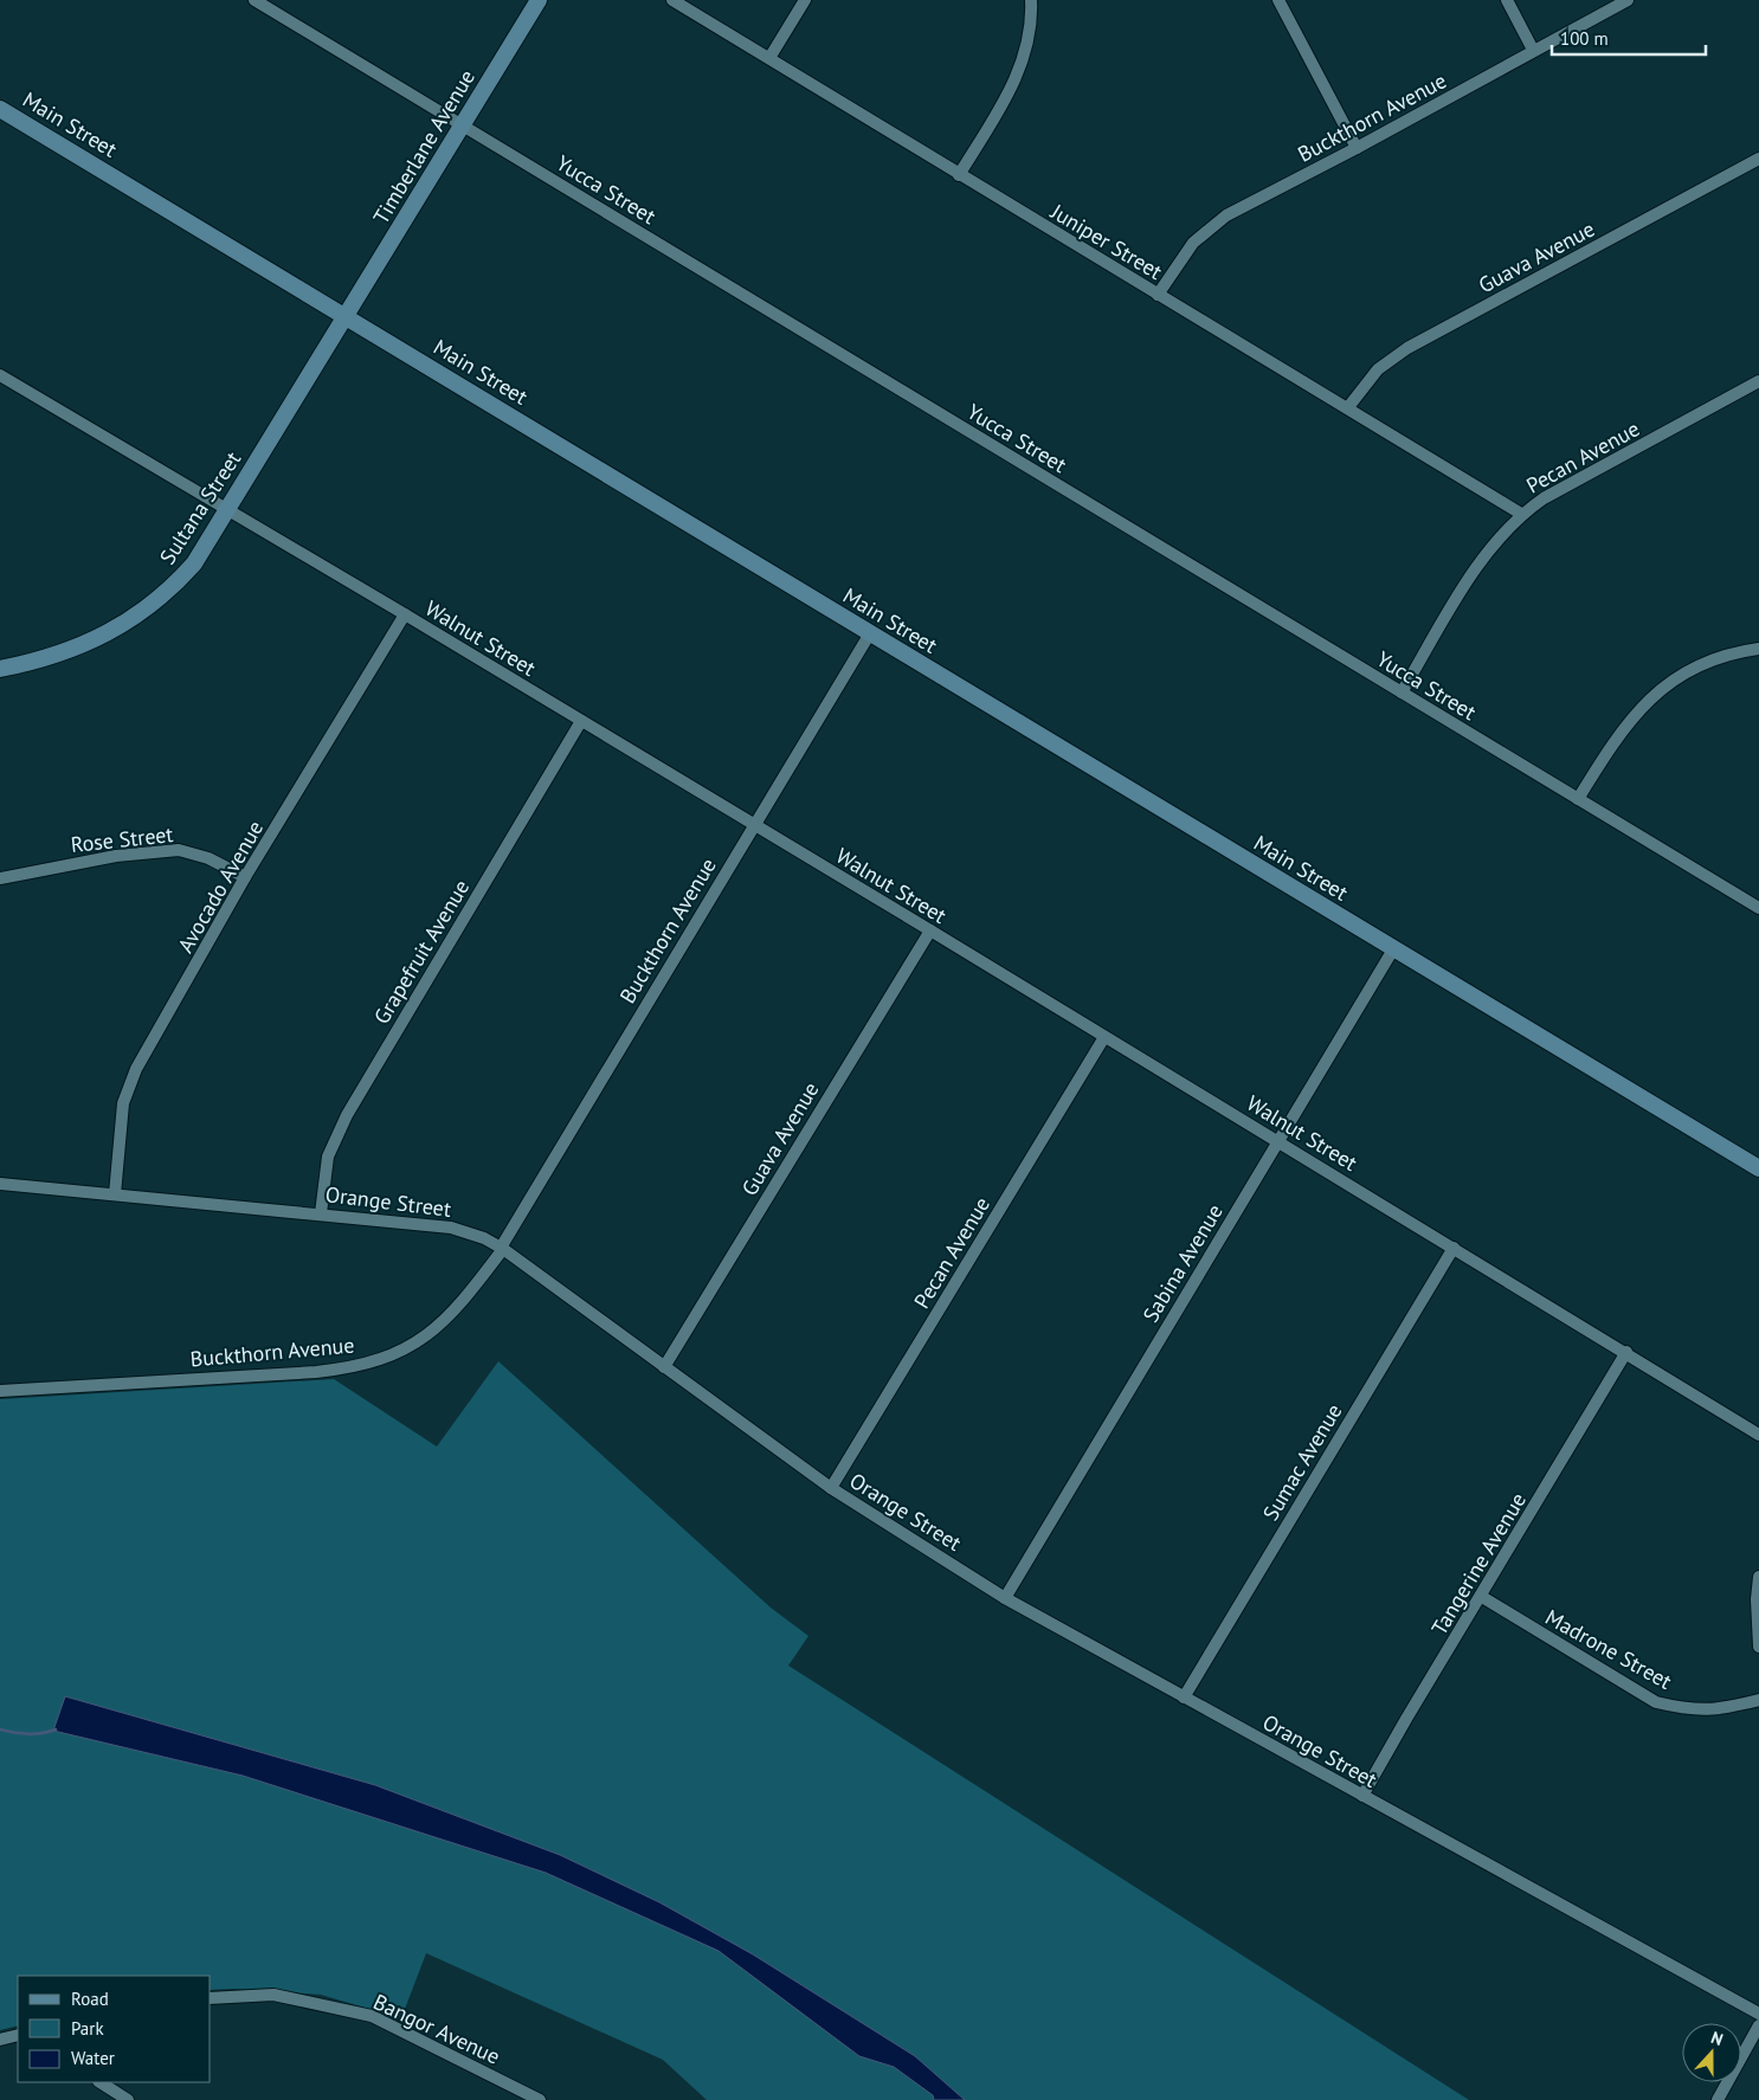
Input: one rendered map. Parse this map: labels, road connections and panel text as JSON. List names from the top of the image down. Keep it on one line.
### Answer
{"streets":{"main road":["Main Street","Timberlane Avenue","Sultana Street"],"street":["Buckthorn Avenue","Yucca Street","Juniper Street","Guava Avenue","Pecan Avenue","Walnut Street","Rose Street","Avocado Avenue","Grapefruit Avenue","Orange Street","Sabina Avenue","Sumac Avenue","Tangerine Avenue","Madrone Street","Bangor Avenue"]},"crossings":[["Buckthorn Avenue","Main Street"],["Buckthorn Avenue","Juniper Street"],["Buckthorn Avenue","Walnut Street"],["Buckthorn Avenue","Orange Street"],["Main Street","Timberlane Avenue"],["Main Street","Sultana Street"],["Main Street","Sabina Avenue"],["Timberlane Avenue","Yucca Street"],["Timberlane Avenue","Sultana Street"],["Yucca Street","Pecan Avenue"],["Juniper Street","Guava Avenue"],["Juniper Street","Pecan Avenue"],["Guava Avenue","Walnut Street"],["Guava Avenue","Orange Street"],["Pecan Avenue","Walnut Street"],["Pecan Avenue","Orange Street"],["Sultana Street","Walnut Street"],["Walnut Street","Avocado Avenue"],["Walnut Street","Grapefruit Avenue"],["Walnut Street","Sabina Avenue"],["Walnut Street","Sumac Avenue"],["Walnut Street","Tangerine Avenue"],["Rose Street","Avocado Avenue"],["Avocado Avenue","Orange Street"],["Grapefruit Avenue","Orange Street"],["Orange Street","Sabina Avenue"],["Orange Street","Sumac Avenue"],["Orange Street","Tangerine Avenue"],["Tangerine Avenue","Madrone Street"]],"legend":["Road","Park","Water"],"scale_bar":"100 m","north":"top"}
